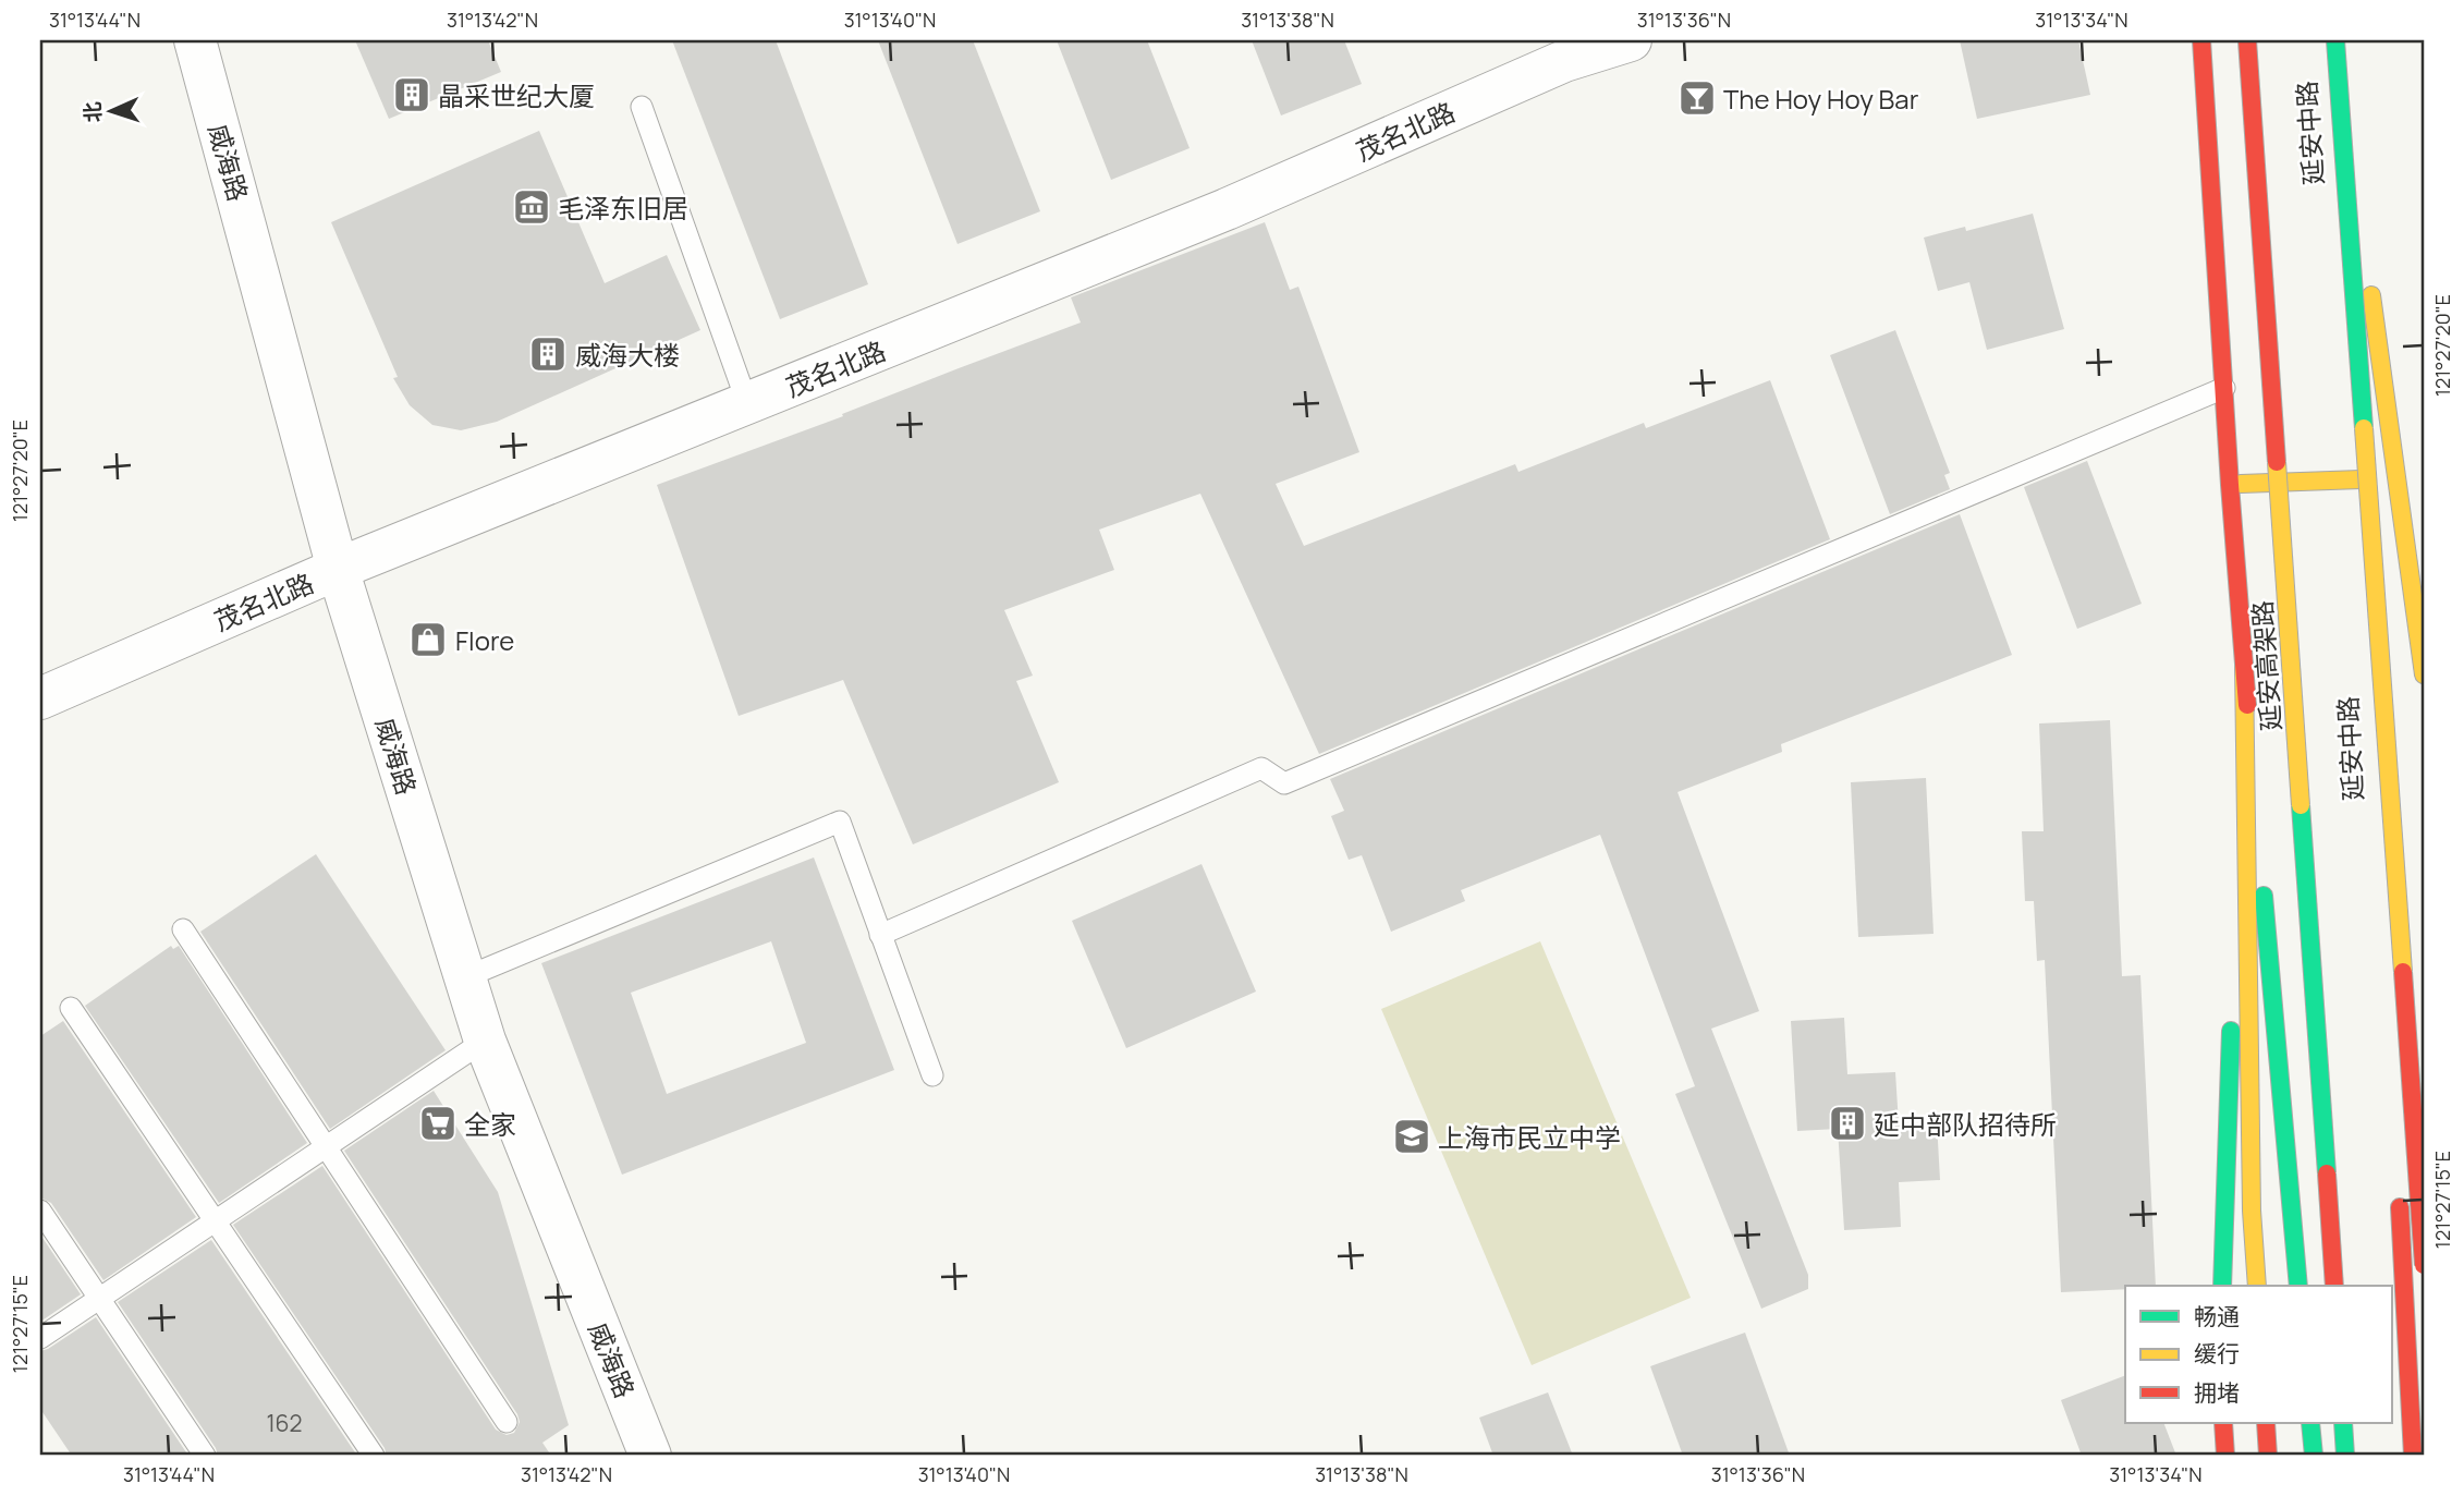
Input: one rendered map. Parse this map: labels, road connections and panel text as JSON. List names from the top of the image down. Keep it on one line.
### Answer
{"streets":{"main road":["延安中路","延安高架路"],"street":["茂名北路","威海路"]},"crossings":[["茂名北路","威海路"]],"places":{"building":["晶采世纪大厦","威海大楼","延中部队招待所"],"bar":["The Hoy Hoy Bar"],"museum":["毛泽东旧居"],"shop":["Flore"],"supermarket":["全家"],"school or university":["上海市民立中学"]},"house_numbers":["162"],"legend":["畅通","缓行","拥堵"],"north":"left","coordinates":["31°13'44\"N","31°13'42\"N","31°13'40\"N","31°13'38\"N","31°13'36\"N","31°13'34\"N","121°27'20\"E","121°27'15\"E"]}
